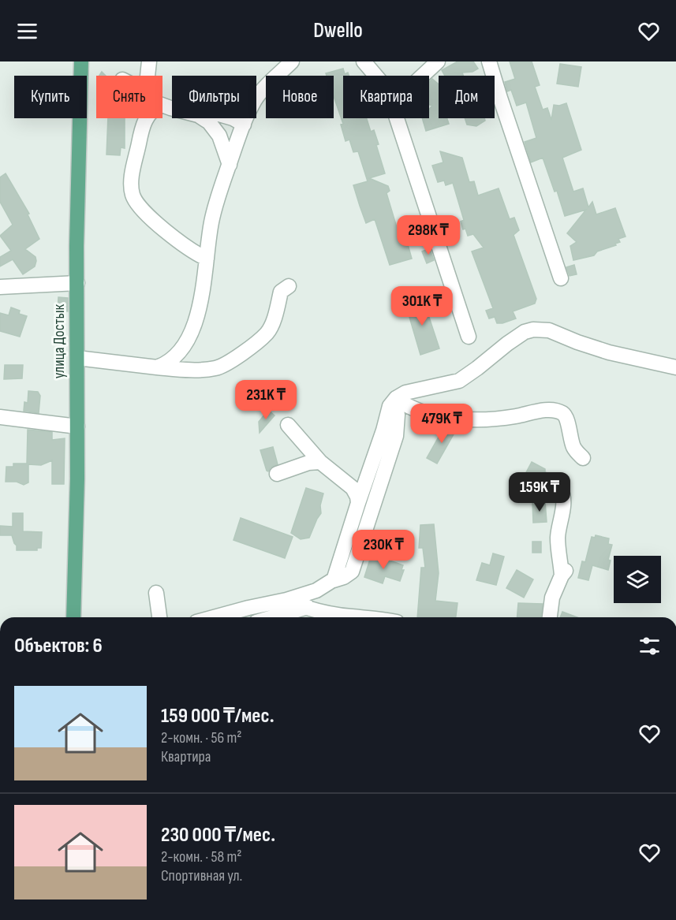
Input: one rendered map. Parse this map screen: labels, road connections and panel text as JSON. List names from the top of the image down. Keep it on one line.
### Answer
{"streets":{"main road":["улица Достык"]},"page":{"header":"Dwello","chip":["Купить","Снять","Фильтры","Новое","Квартира","Дом"],"price":["298K ₸","301K ₸","231K ₸","479K ₸","159K ₸","230K ₸"],"heading":"Объектов: 6","list":[{"name":"159 000 ₸/мес.","note":"2-комн. · 56 m² · Квартира"},{"name":"230 000 ₸/мес.","note":"2-комн. · 58 m² · Спортивная ул."}]}}
